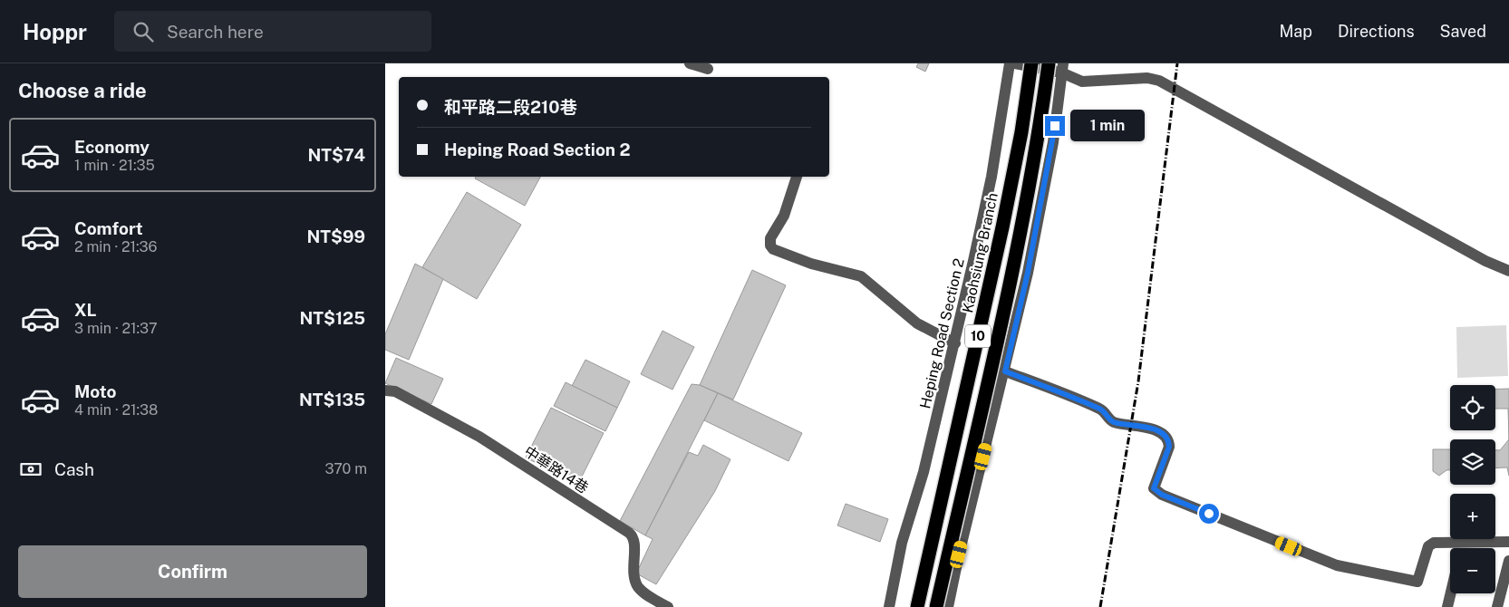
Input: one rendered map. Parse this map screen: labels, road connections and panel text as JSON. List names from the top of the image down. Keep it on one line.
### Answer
{"streets":{"highway":["Kaohsiung Branch","10"],"street":["Heping Road Section 2","中華路14巷"]},"page":{"header":"Hoppr","search":"Search here","nav":["Map","Directions","Saved"],"heading":"Choose a ride","banner":["和平路二段210巷","Heping Road Section 2"],"bubble":"1 min","list":[{"name":"Economy","note":"1 min · 21:35","value":"NT$74"},{"name":"Comfort","note":"2 min · 21:36","value":"NT$99"},{"name":"XL","note":"3 min · 21:37","value":"NT$125"},{"name":"Moto","note":"4 min · 21:38","value":"NT$135"}],"map_buttons":["+","−"],"pay":["Cash","370 m"],"buttons":"Confirm"}}
